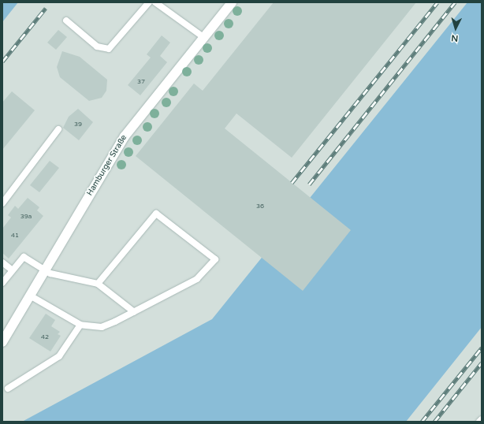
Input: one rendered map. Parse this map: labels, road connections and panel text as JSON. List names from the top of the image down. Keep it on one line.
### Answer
{"streets":{"street":["Hamburger Straße"]},"house_numbers":["37","39","36","39a","41","42"],"north":"bottom"}
